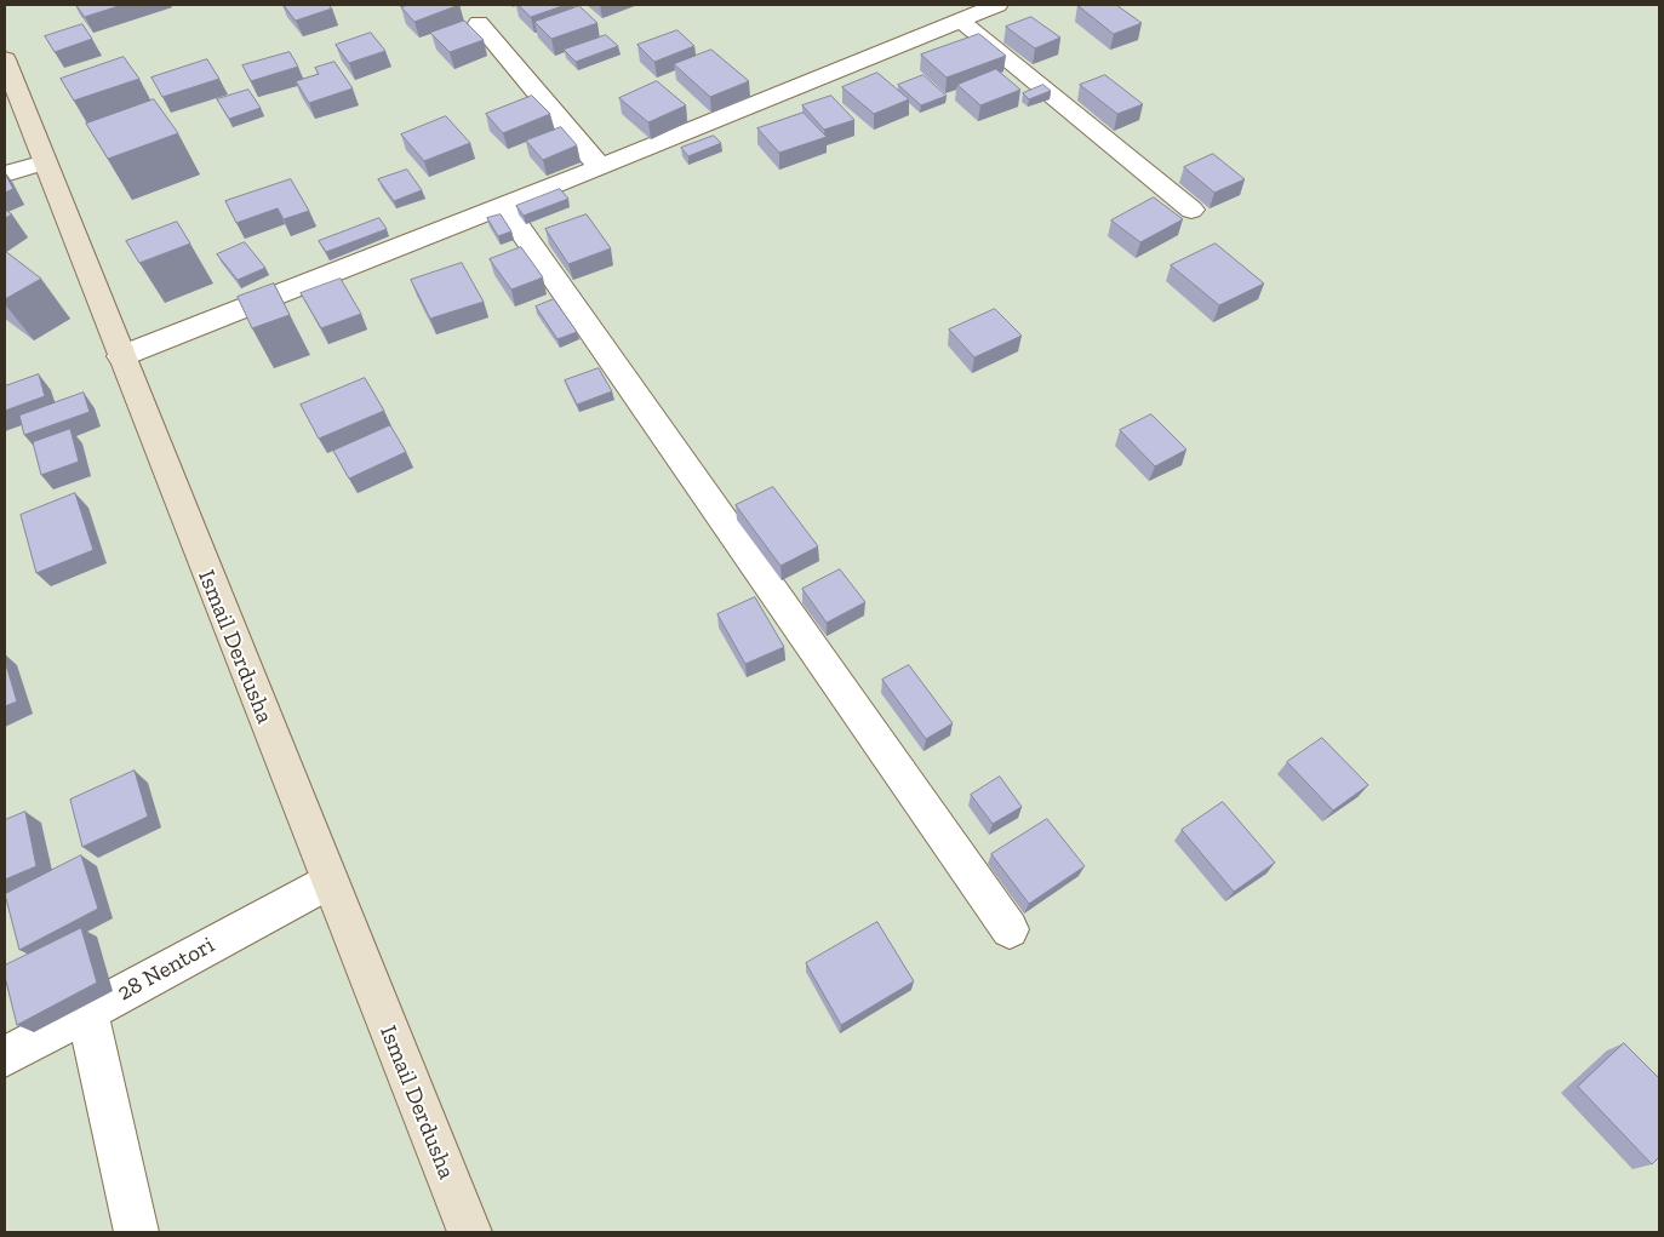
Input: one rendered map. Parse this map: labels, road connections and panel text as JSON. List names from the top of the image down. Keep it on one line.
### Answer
{"streets":{"main road":["Ismail Derdusha"],"street":["28 Nentori"]},"crossings":[["Ismail Derdusha","28 Nentori"]]}
